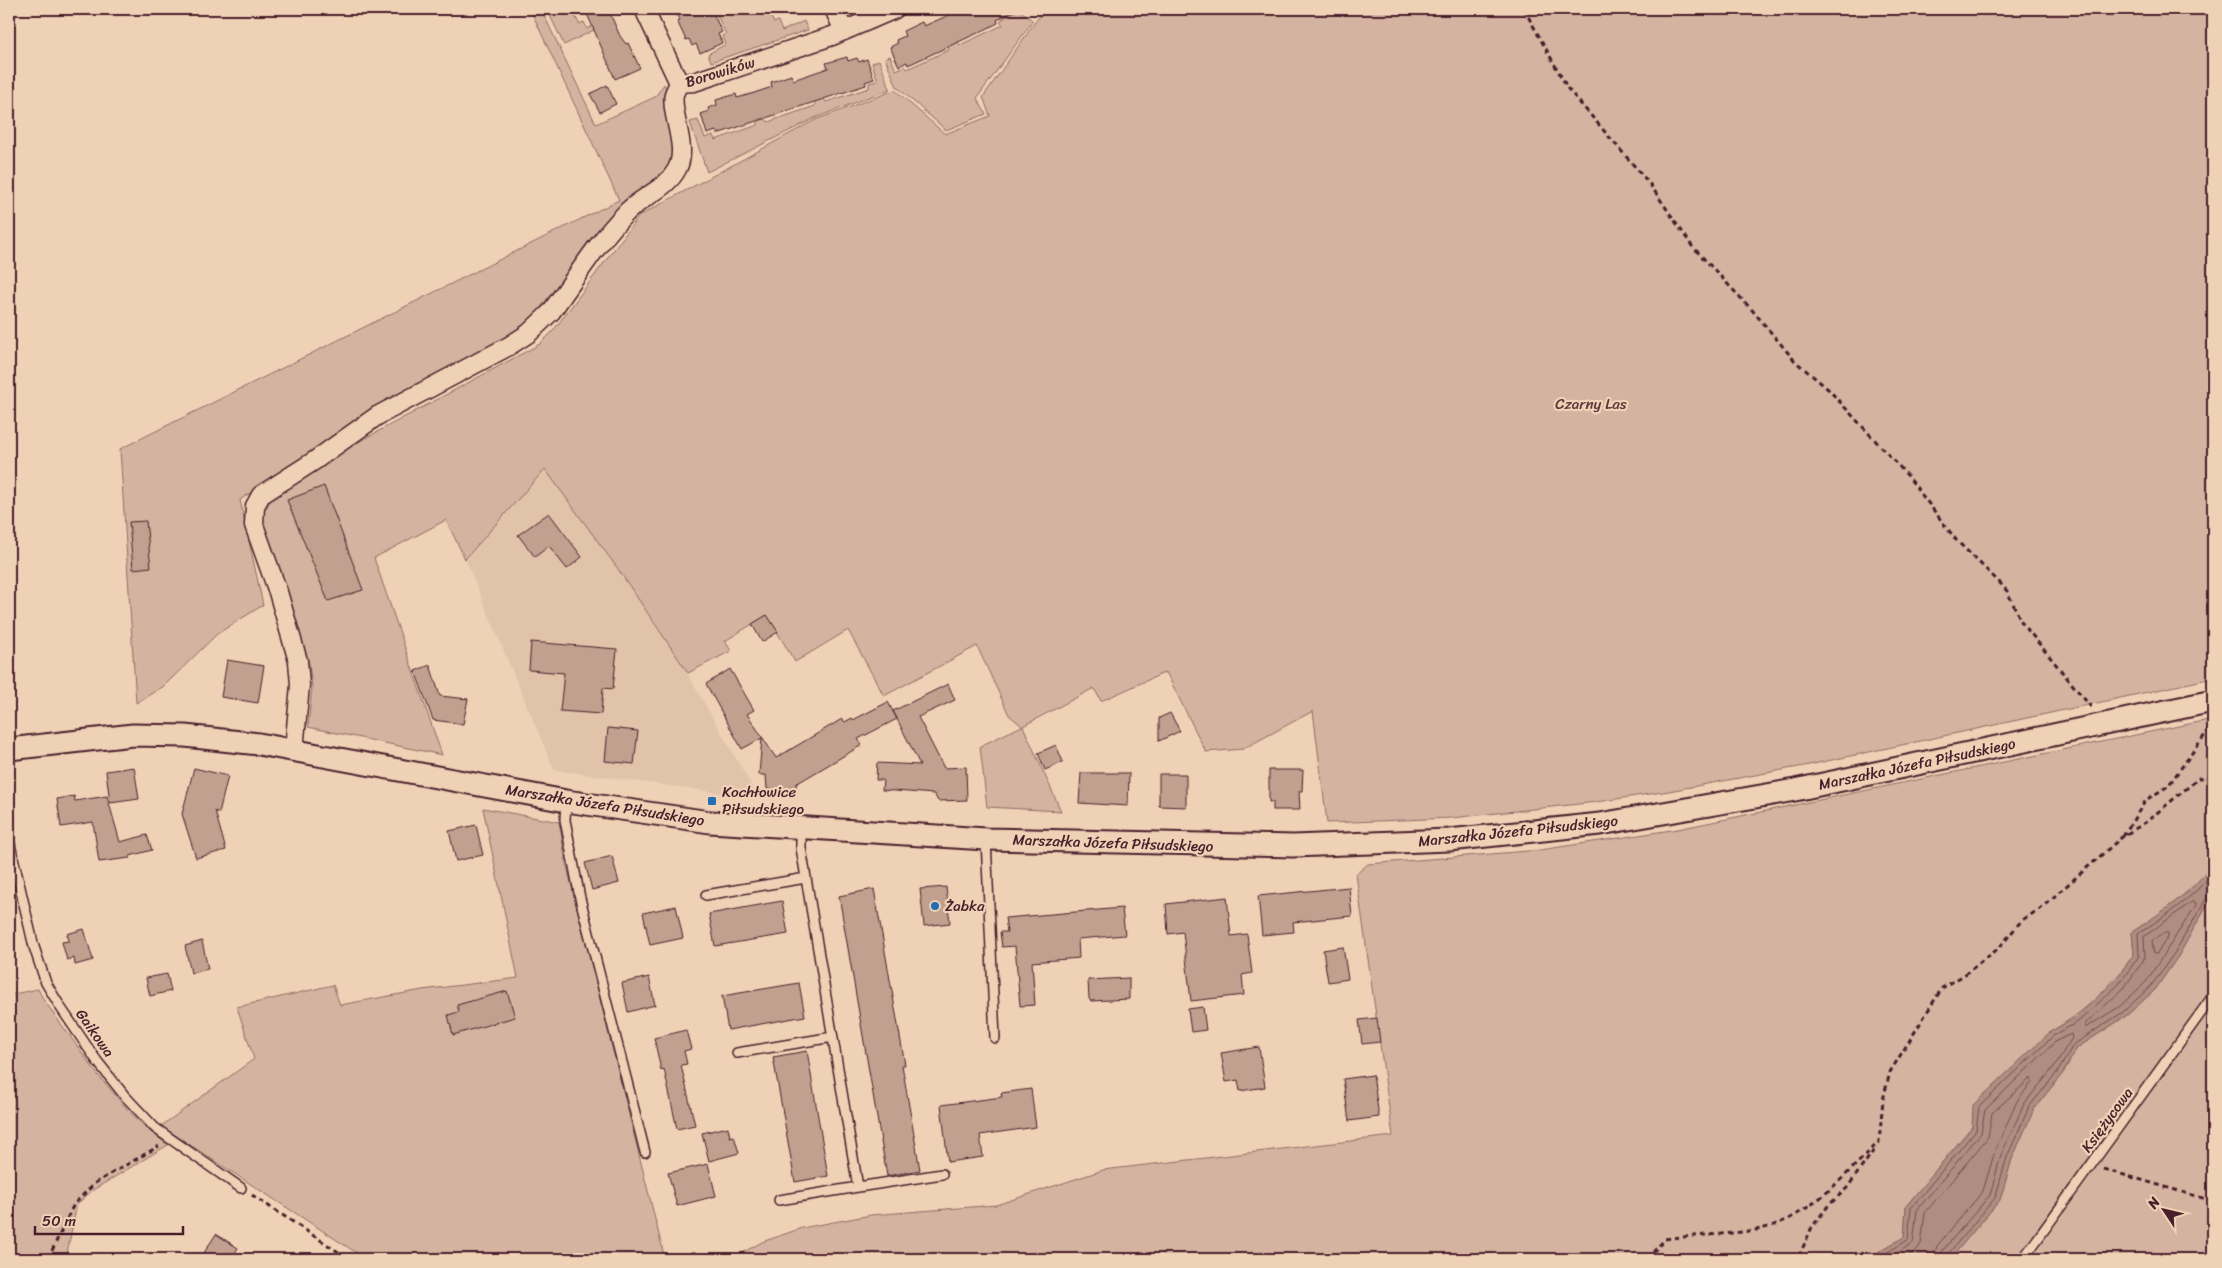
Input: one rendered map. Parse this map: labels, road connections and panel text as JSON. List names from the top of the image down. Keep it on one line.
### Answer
{"streets":{"street":["Borowików","Marszałka Józefa Piłsudskiego"],"lane":["Gaikowa","Księżycowa"]},"crossings":[["Borowików","Marszałka Józefa Piłsudskiego"]],"parks":["Czarny Las"],"places":{"transit":["Kochłowice Piłsudskiego"],"other":["Żabka"]},"scale_bar":"50 m","north":"top left"}
